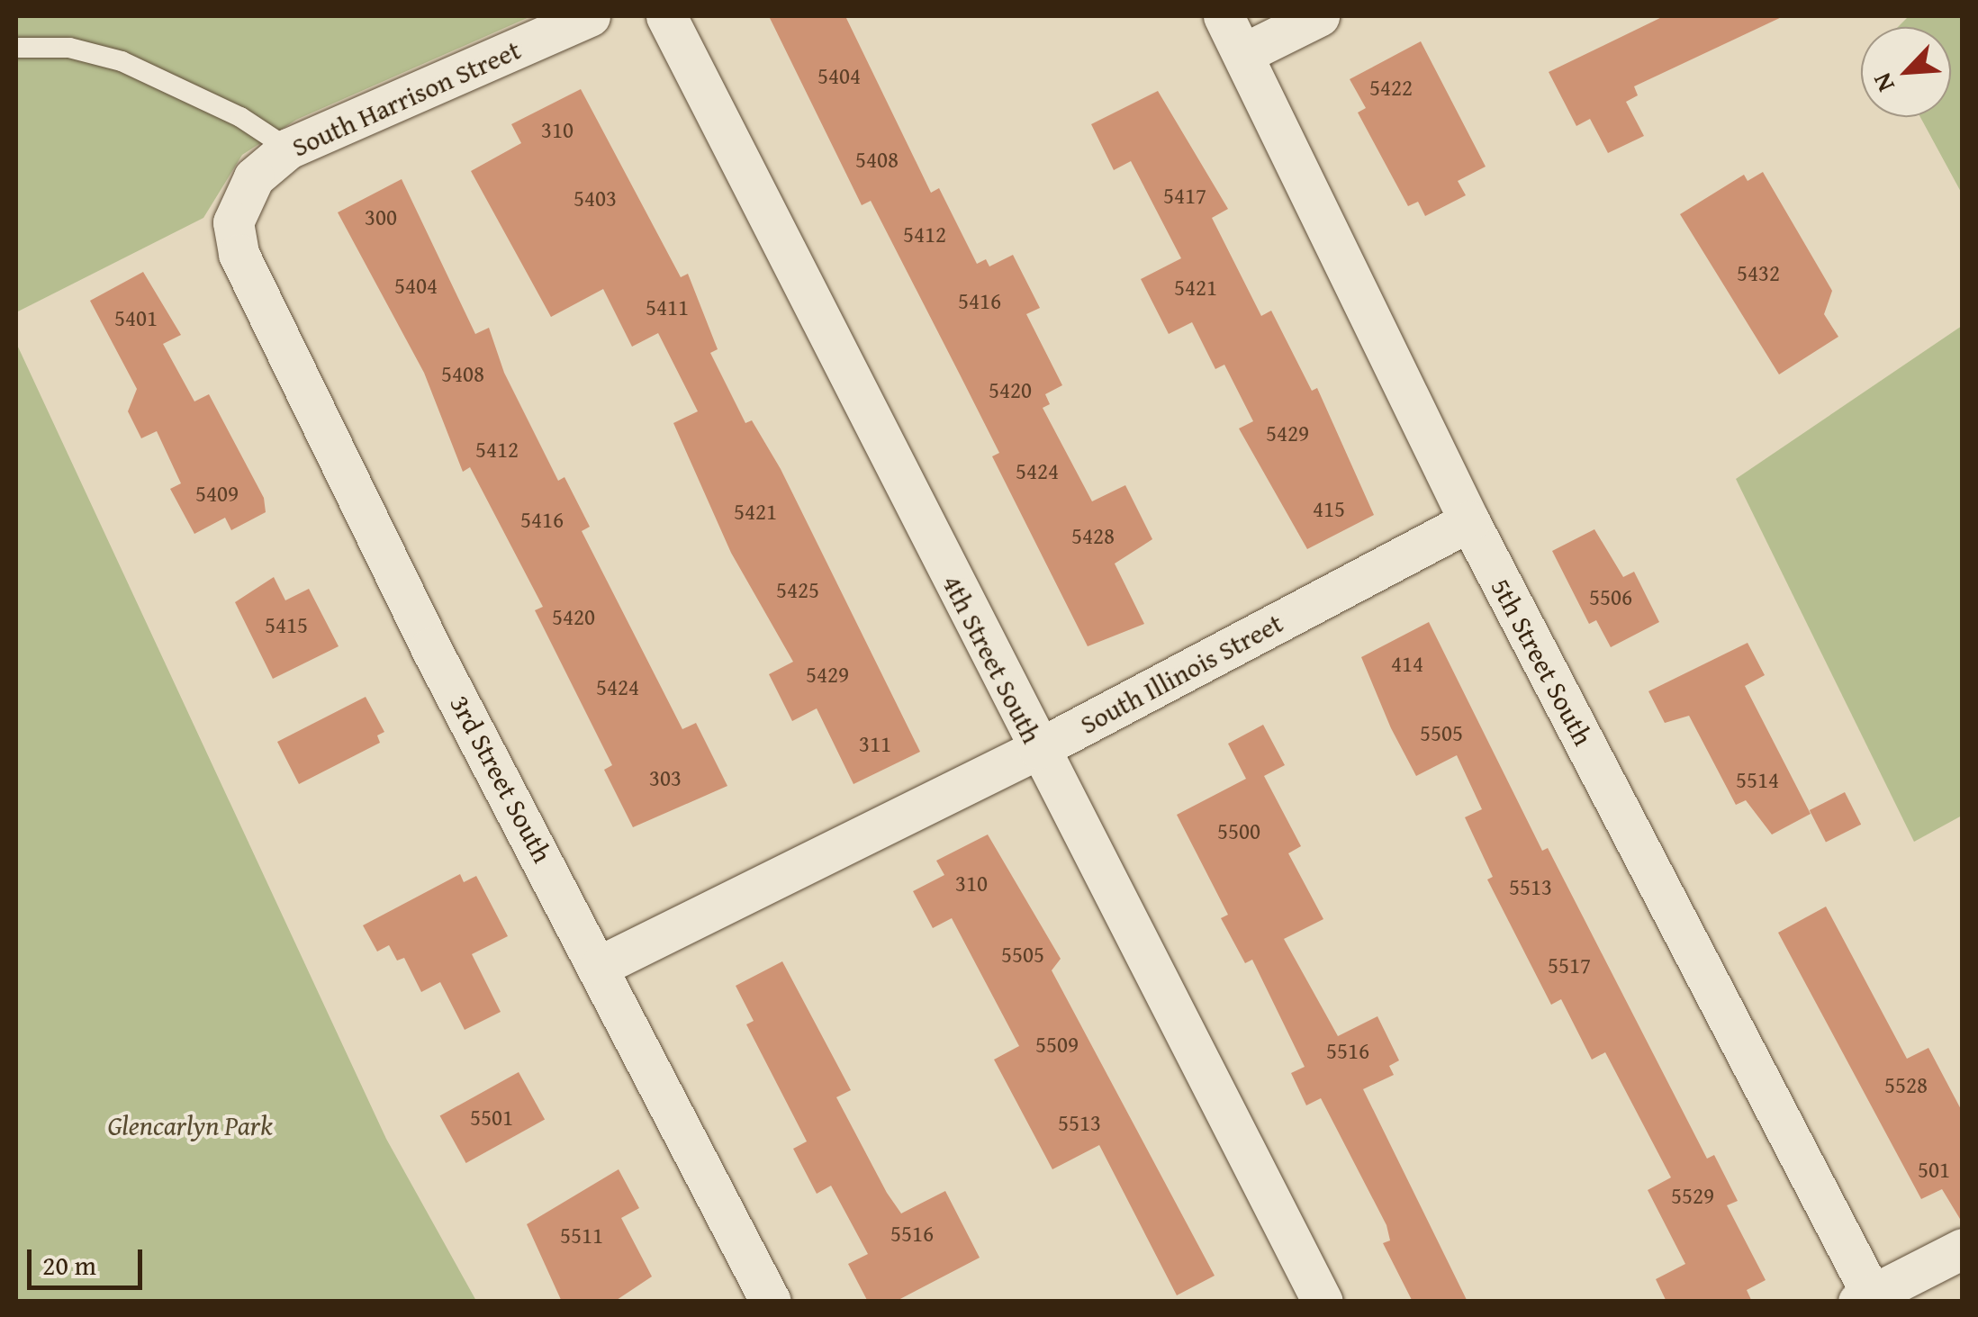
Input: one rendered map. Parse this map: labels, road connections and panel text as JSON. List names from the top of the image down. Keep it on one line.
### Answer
{"streets":{"street":["South Harrison Street","4th Street South","5th Street South","South Illinois Street","3rd Street South"]},"crossings":[["South Harrison Street","3rd Street South"],["4th Street South","South Illinois Street"],["5th Street South","South Illinois Street"],["South Illinois Street","3rd Street South"]],"parks":["Glencarlyn Park"],"house_numbers":["5404","5422","310","5408","5417","5403","300","5412","5432","5404","5421","5416","5411","5401","5408","5420","5429","5412","5424","5409","415","5421","5416","5428","5425","5506","5420","5415","414","5429","5424","5505","311","303","5514","5500","310","5513","5505","5517","5509","5516","5528","5501","5513","501","5529","5516","5511"],"scale_bar":"20 m","north":"bottom left"}
